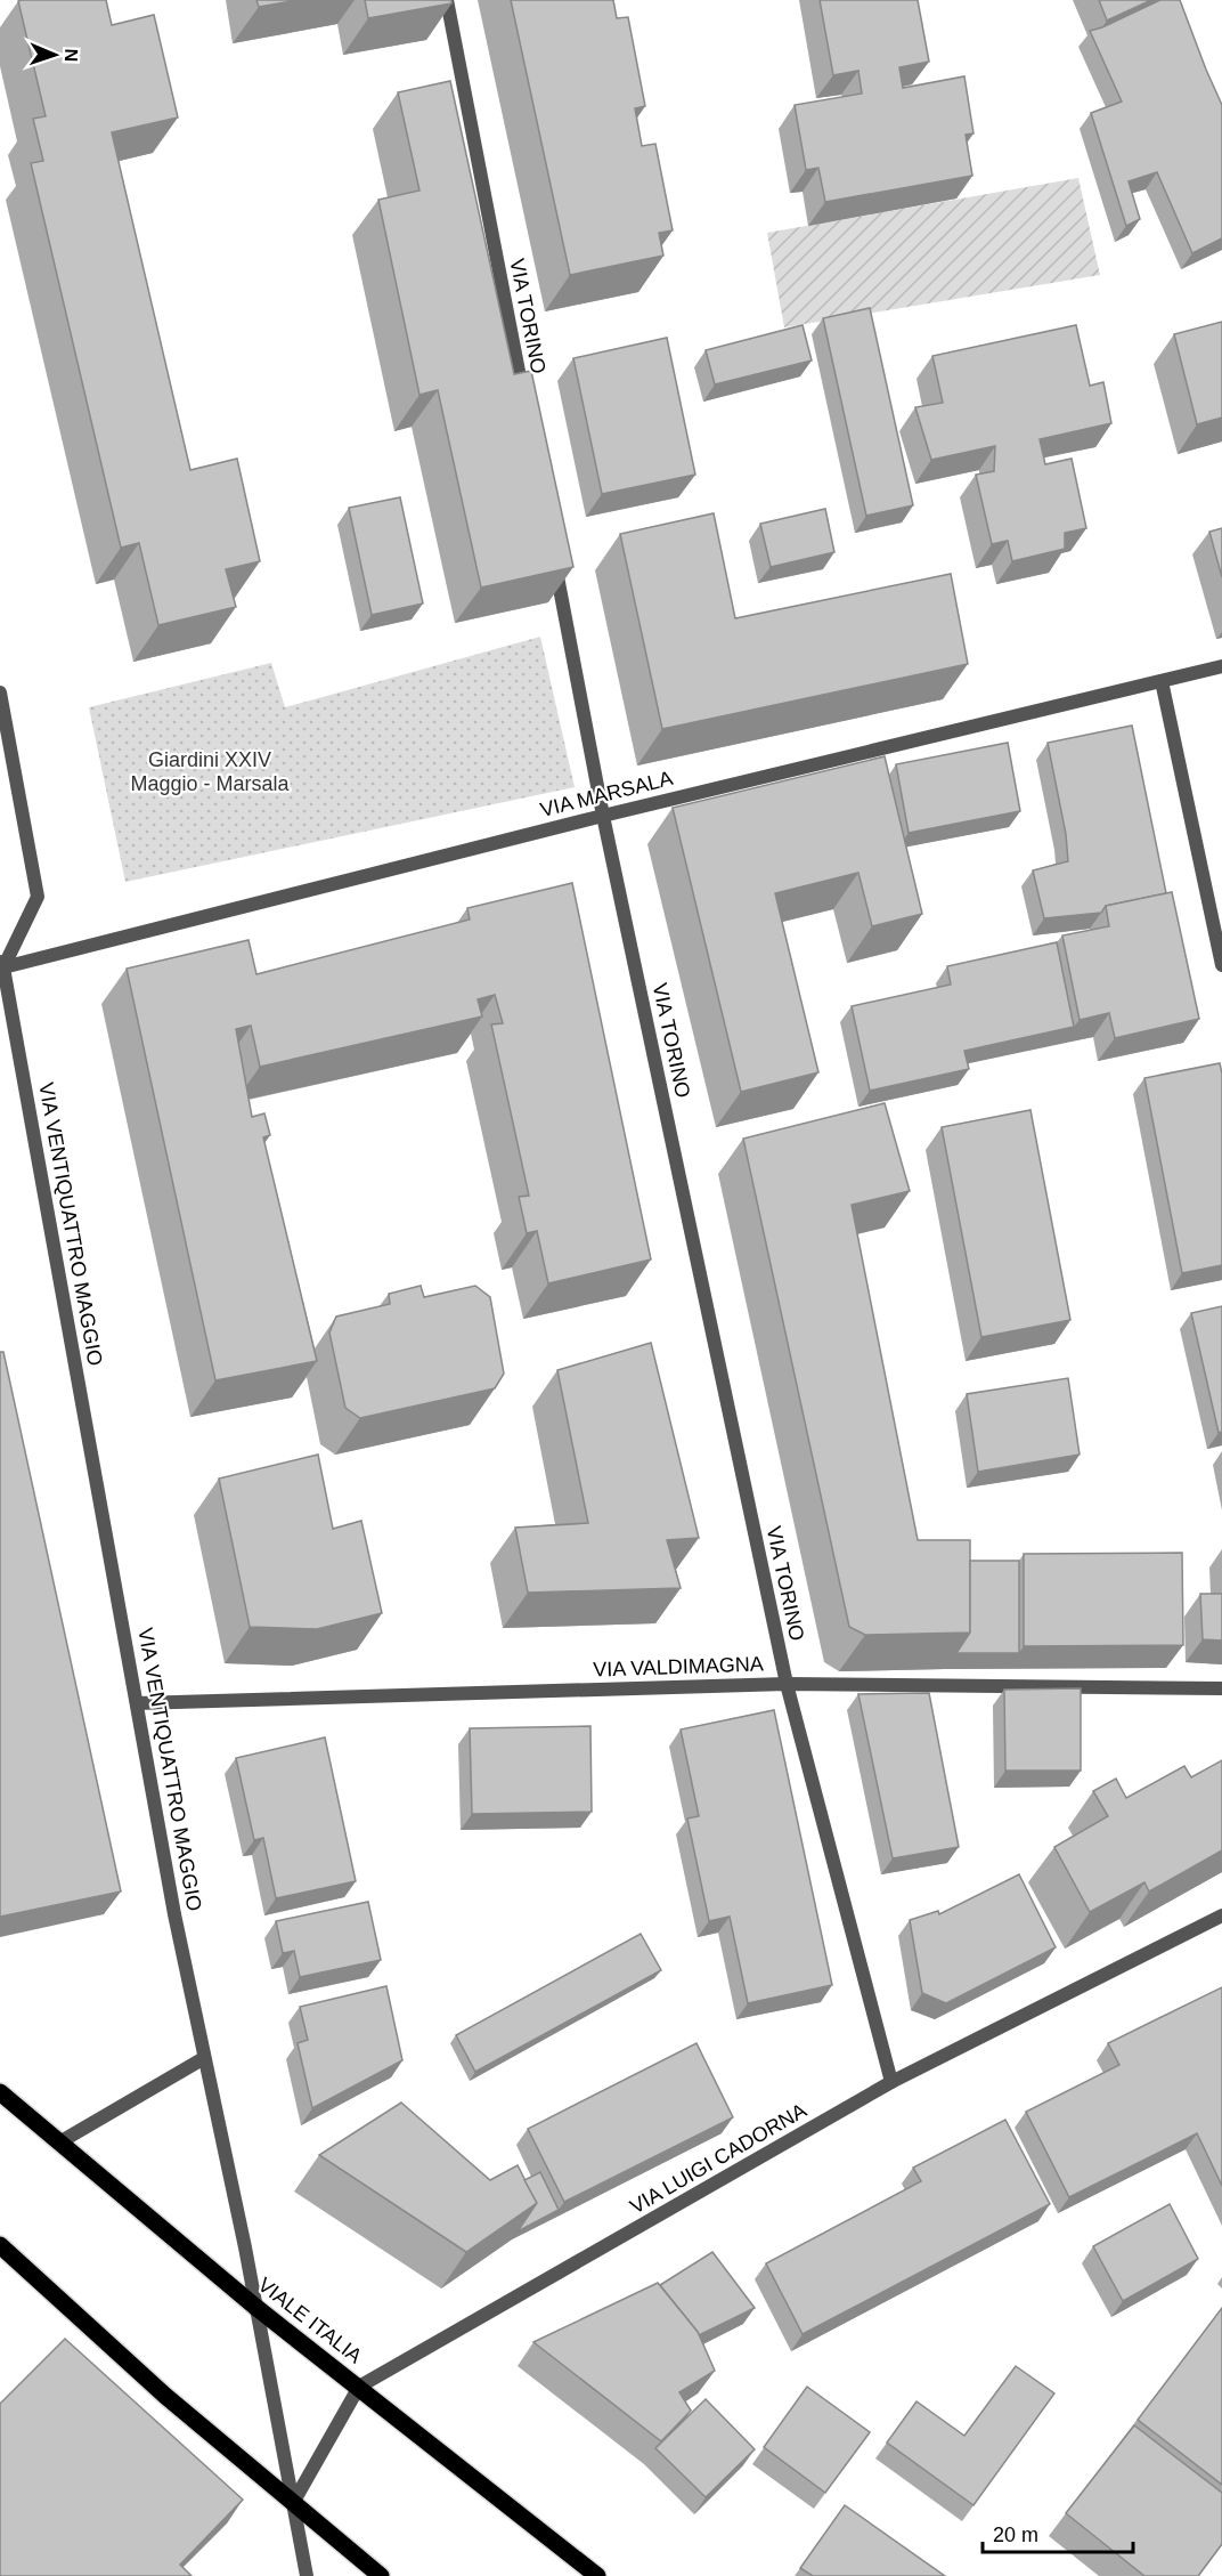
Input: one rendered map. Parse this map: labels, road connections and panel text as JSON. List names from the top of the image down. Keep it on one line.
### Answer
{"streets":{"main road":["VIALE ITALIA"],"street":["VIA TORINO","VIA MARSALA","VIA VENTIQUATTRO MAGGIO","VIA VALDIMAGNA","VIA LUIGI CADORNA"]},"crossings":[["VIA TORINO","VIA MARSALA"],["VIA TORINO","VIA VALDIMAGNA"],["VIA TORINO","VIA LUIGI CADORNA"],["VIA MARSALA","VIA VENTIQUATTRO MAGGIO"],["VIA VENTIQUATTRO MAGGIO","VIA VALDIMAGNA"],["VIA VENTIQUATTRO MAGGIO","VIALE ITALIA"],["VIA LUIGI CADORNA","VIALE ITALIA"]],"parks":["Giardini XXIV Maggio - Marsala"],"scale_bar":"20 m","north":"right"}
